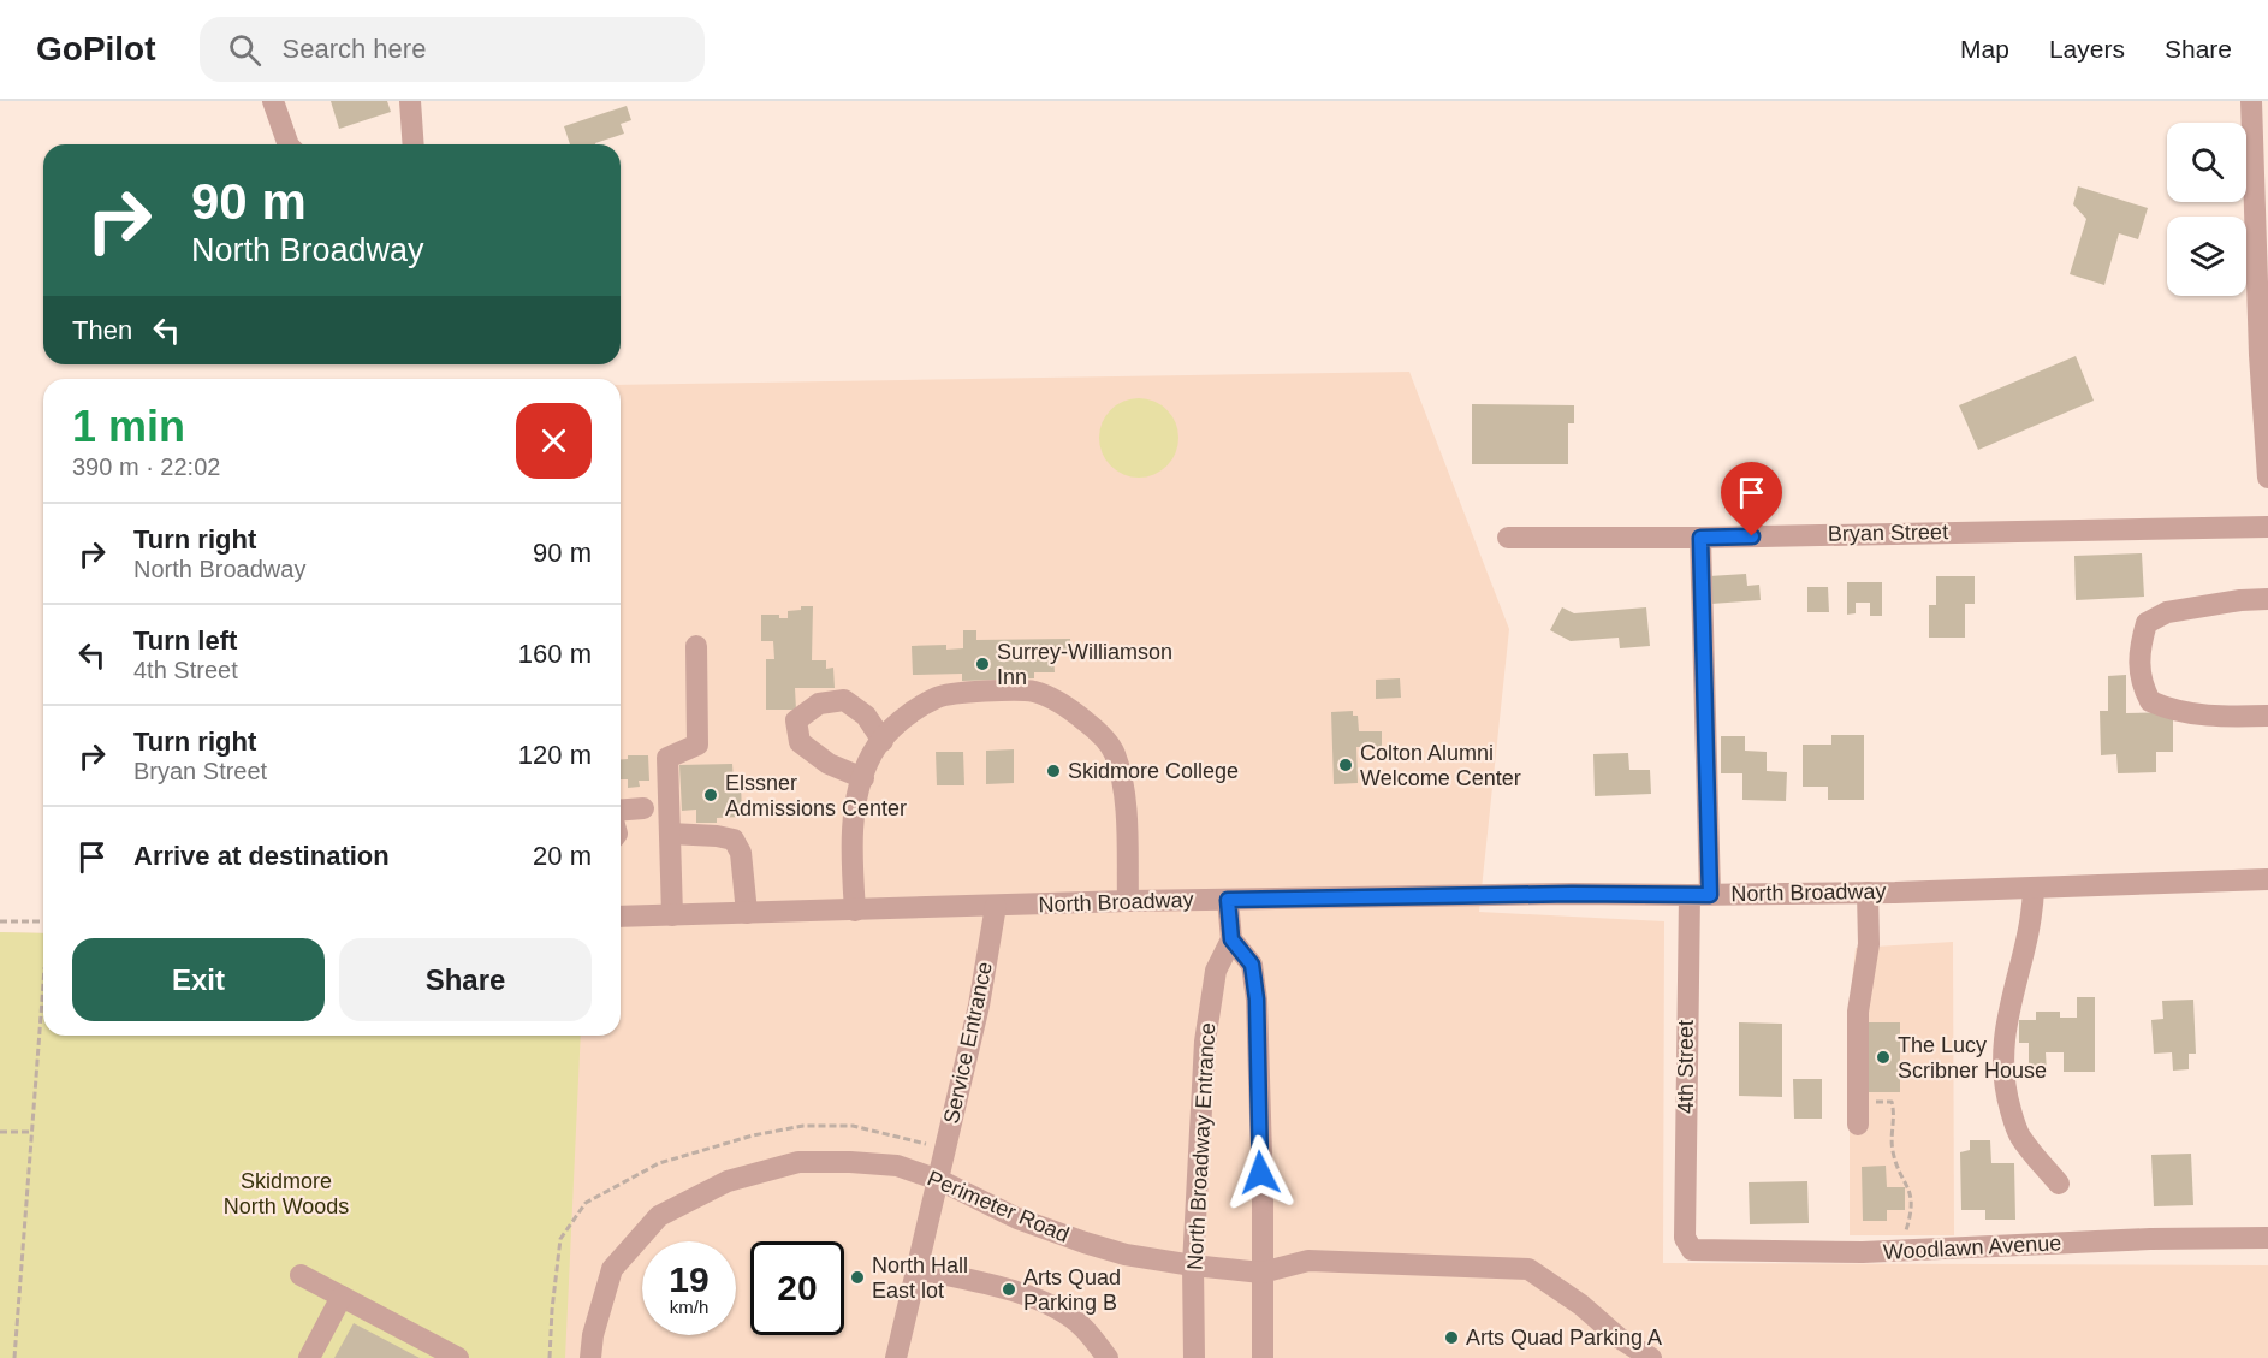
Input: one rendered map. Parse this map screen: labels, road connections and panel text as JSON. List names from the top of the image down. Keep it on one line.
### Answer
{"streets":{"street":["Bryan Street","North Broadway","Service Entrance","4th Street","North Broadway Entrance","Perimeter Road","Woodlawn Avenue"]},"crossings":[["Bryan Street","4th Street"],["North Broadway","Service Entrance"],["North Broadway","4th Street"],["Service Entrance","Perimeter Road"],["4th Street","Woodlawn Avenue"],["North Broadway Entrance","Perimeter Road"]],"parks":["Skidmore North Woods"],"places":["Surrey-Williamson Inn","Colton Alumni Welcome Center","Skidmore College","Elssner Admissions Center","The Lucy Scribner House","North Hall East lot","Arts Quad Parking B","Arts Quad Parking A"],"page":{"header":"GoPilot","search":"Search here","nav":["Map","Layers","Share"],"turn":["90 m","North Broadway"],"then":"Then","heading":["1 min","390 m · 22:02"],"list":[{"name":"Turn right","note":"North Broadway","value":"90 m"},{"name":"Turn left","note":"4th Street","value":"160 m"},{"name":"Turn right","note":"Bryan Street","value":"120 m"},{"name":"Arrive at destination","value":"20 m"}],"buttons":["Exit","Share"],"speed":"19 km/h","limit":"20"}}
